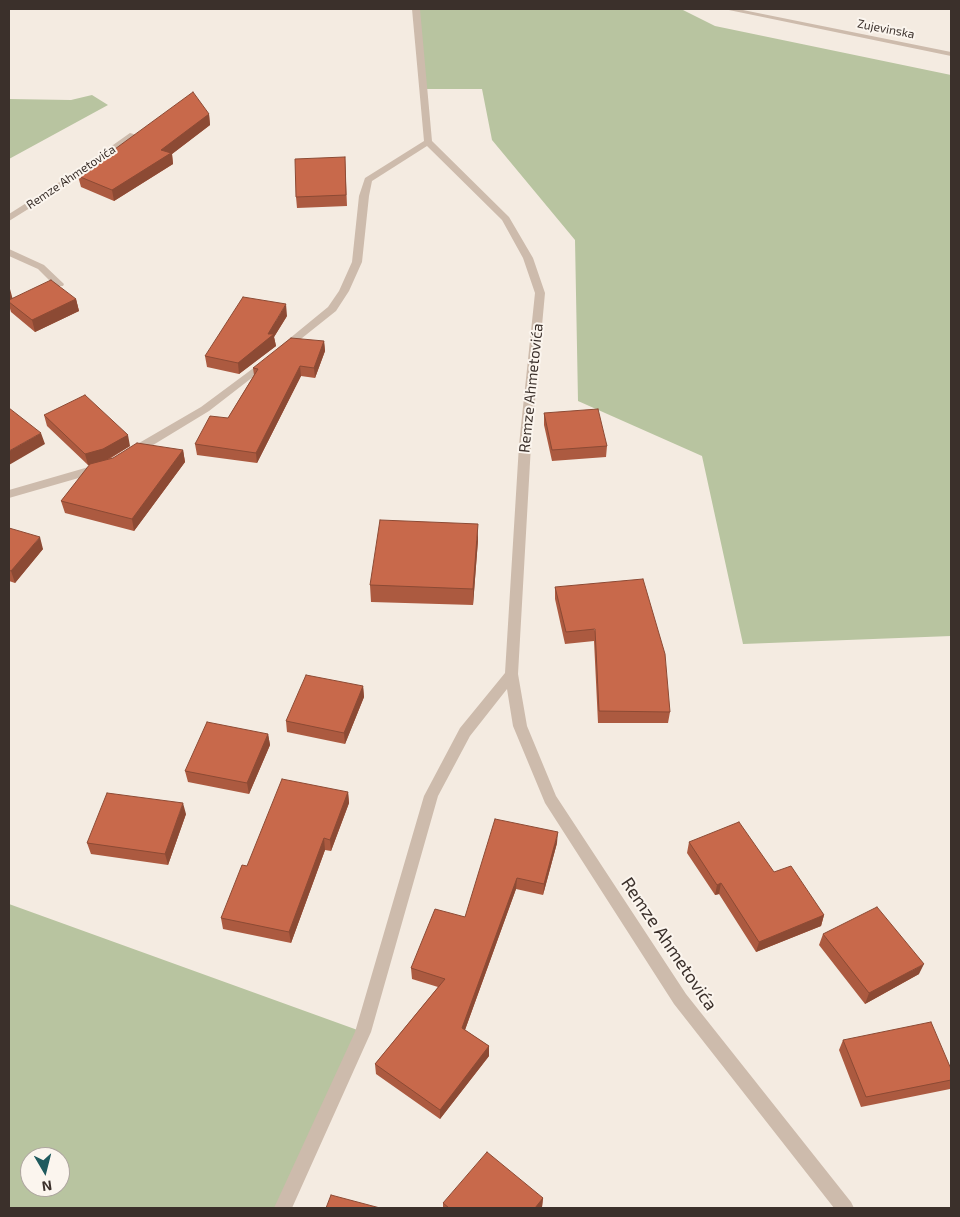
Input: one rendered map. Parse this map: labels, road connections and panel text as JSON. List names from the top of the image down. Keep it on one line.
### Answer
{"streets":{"street":["Zujevinska","Remze Ahmetovića"]},"north":"bottom"}
